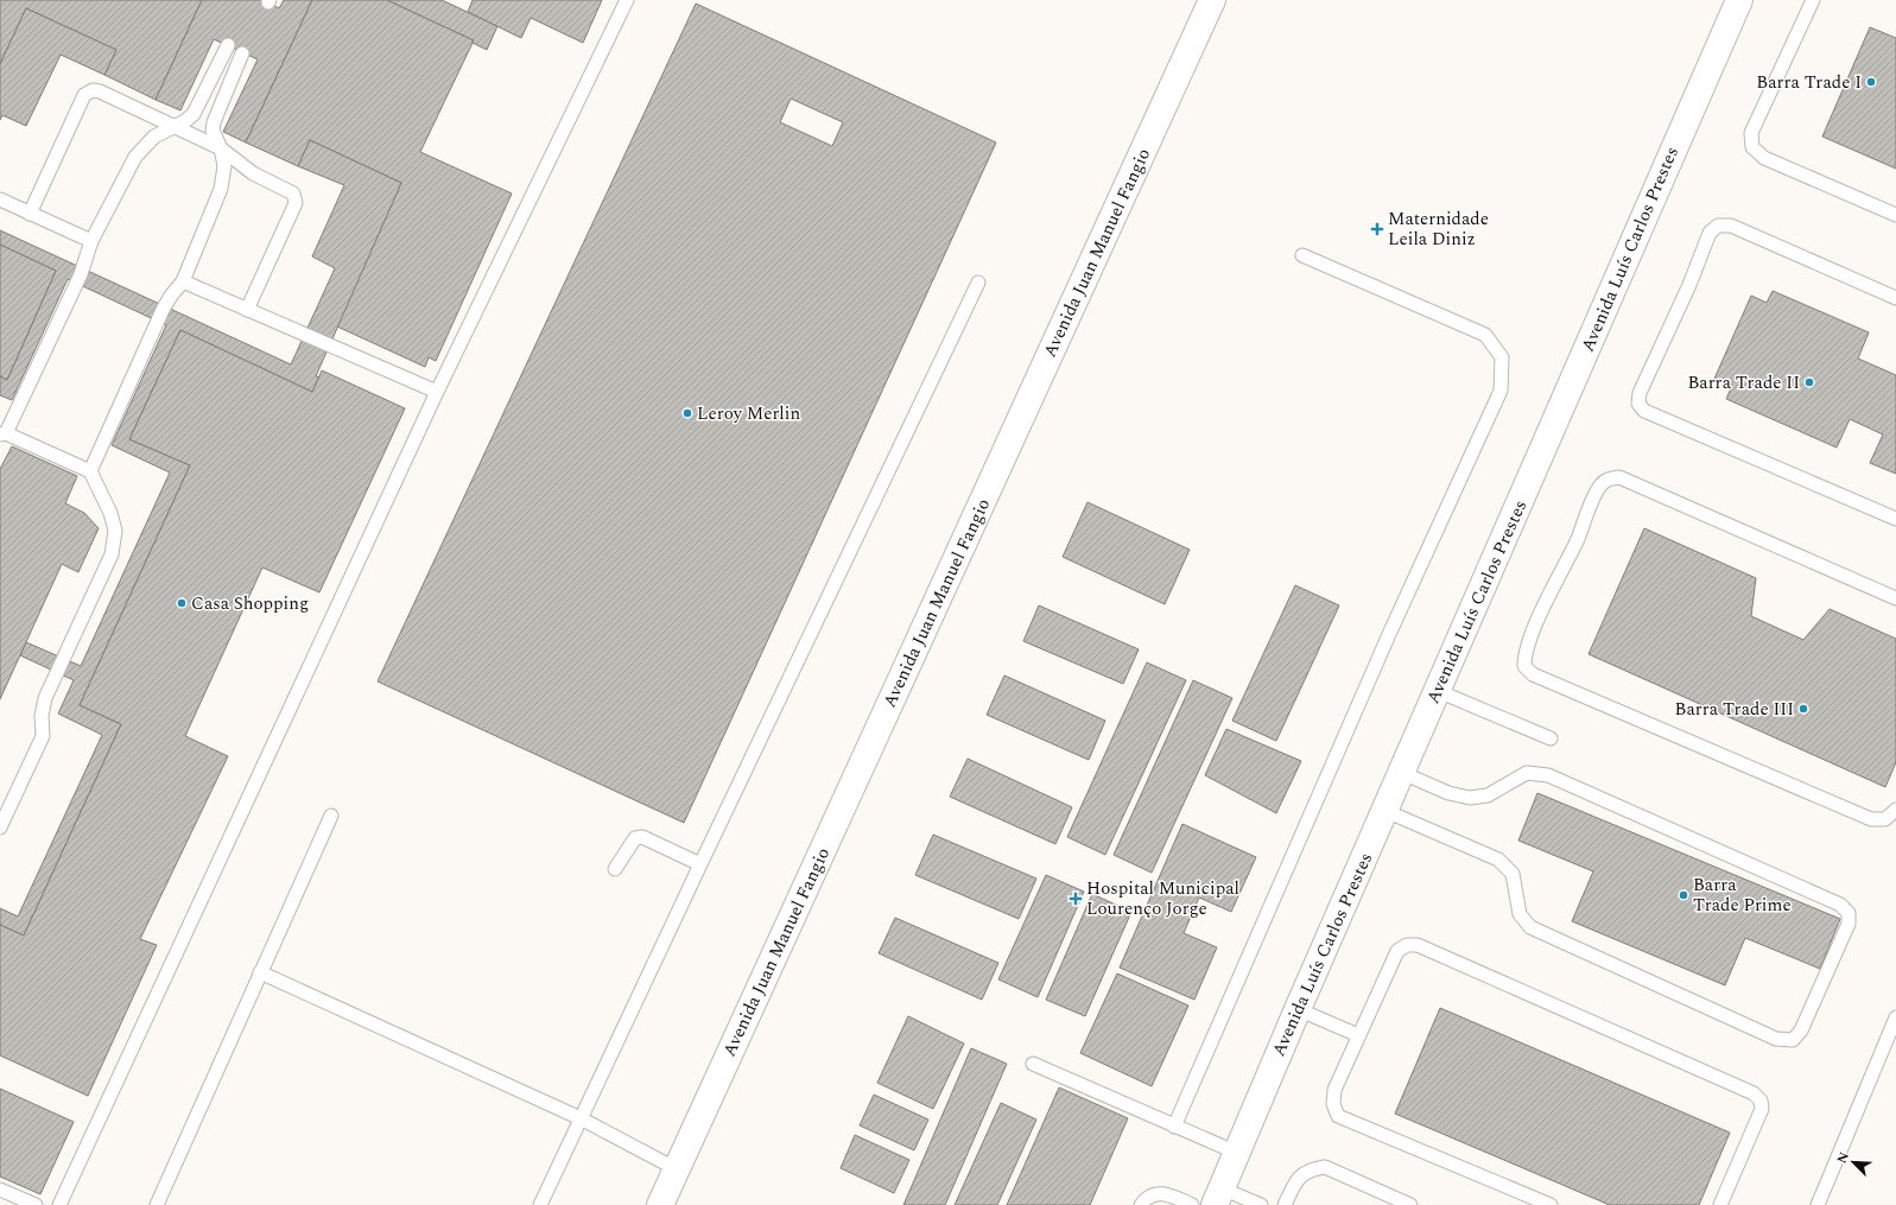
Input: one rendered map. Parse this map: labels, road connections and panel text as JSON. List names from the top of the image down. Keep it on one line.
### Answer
{"streets":{"street":["Avenida Luís Carlos Prestes","Avenida Juan Manuel Fangio"]},"places":{"other":["Barra Trade I","Barra Trade II","Leroy Merlin","Casa Shopping","Barra Trade III","Barra Trade Prime"],"health":["Maternidade Leila Diniz","Hospital Municipal Lourenço Jorge"]},"north":"top left"}
